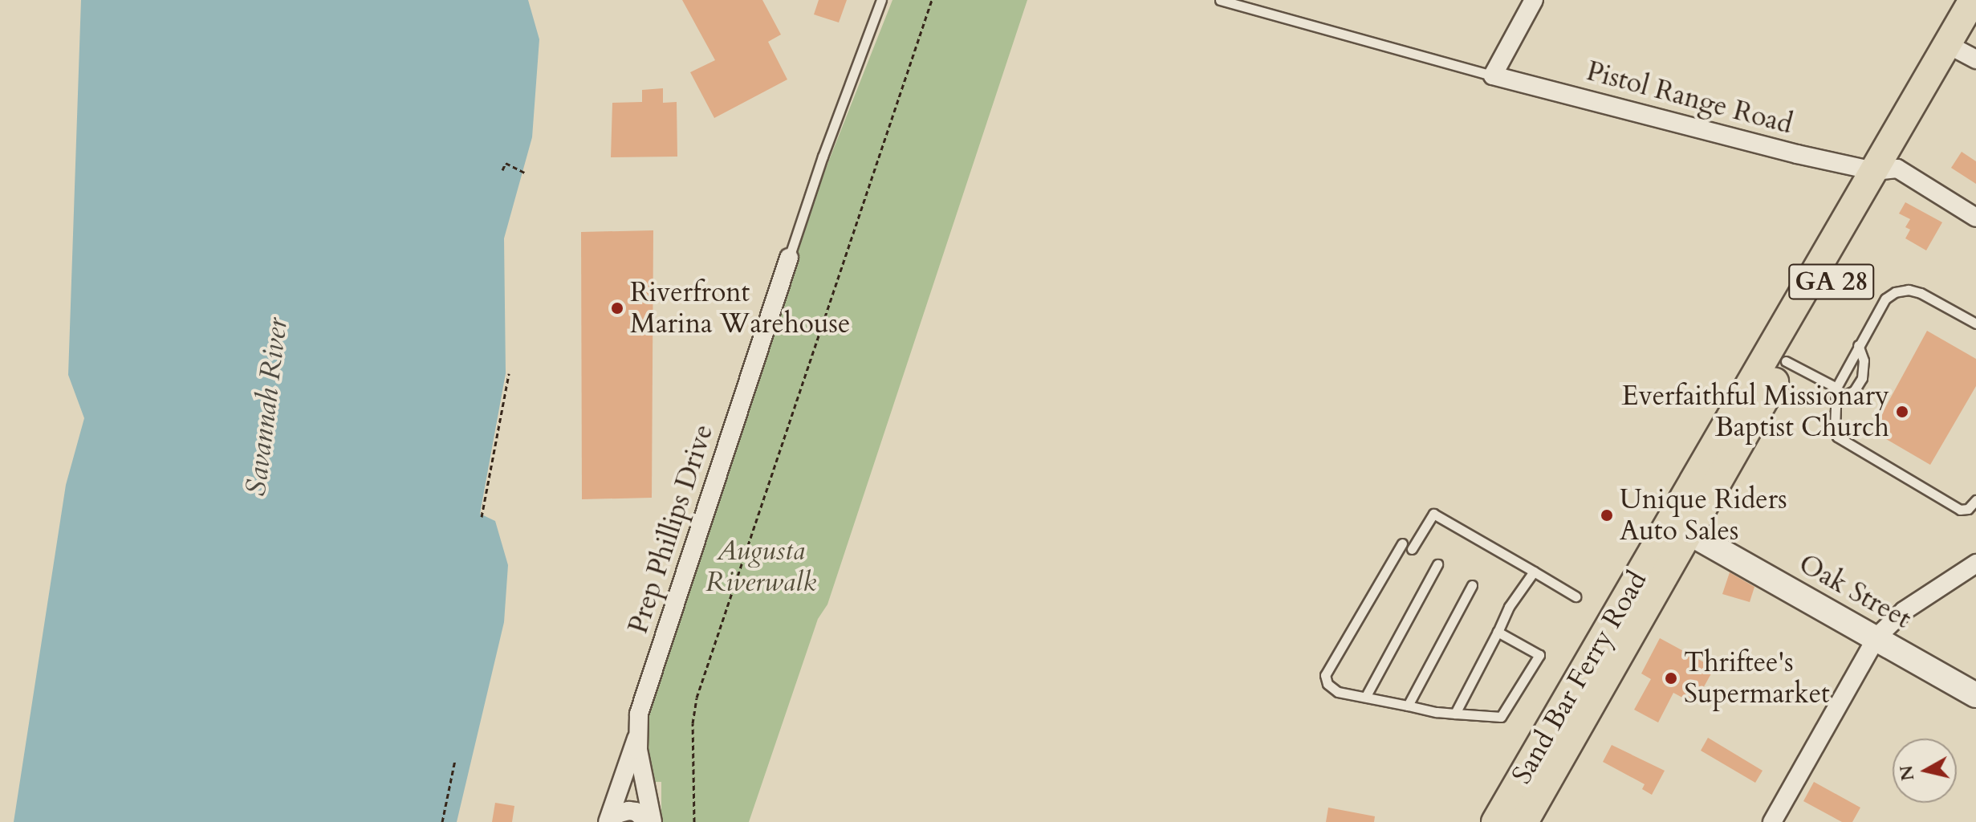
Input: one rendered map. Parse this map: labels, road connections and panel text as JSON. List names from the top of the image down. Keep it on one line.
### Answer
{"streets":{"main road":["GA 28","Sand Bar Ferry Road"],"street":["Pistol Range Road","Prep Phillips Drive","Oak Street"]},"crossings":[["Pistol Range Road","Sand Bar Ferry Road"],["Oak Street","Sand Bar Ferry Road"]],"water":["Savannah River"],"parks":["Augusta Riverwalk"],"places":["Riverfront Marina Warehouse","Everfaithful Missionary Baptist Church","Unique Riders Auto Sales","Thriftee's Supermarket"],"north":"left"}
